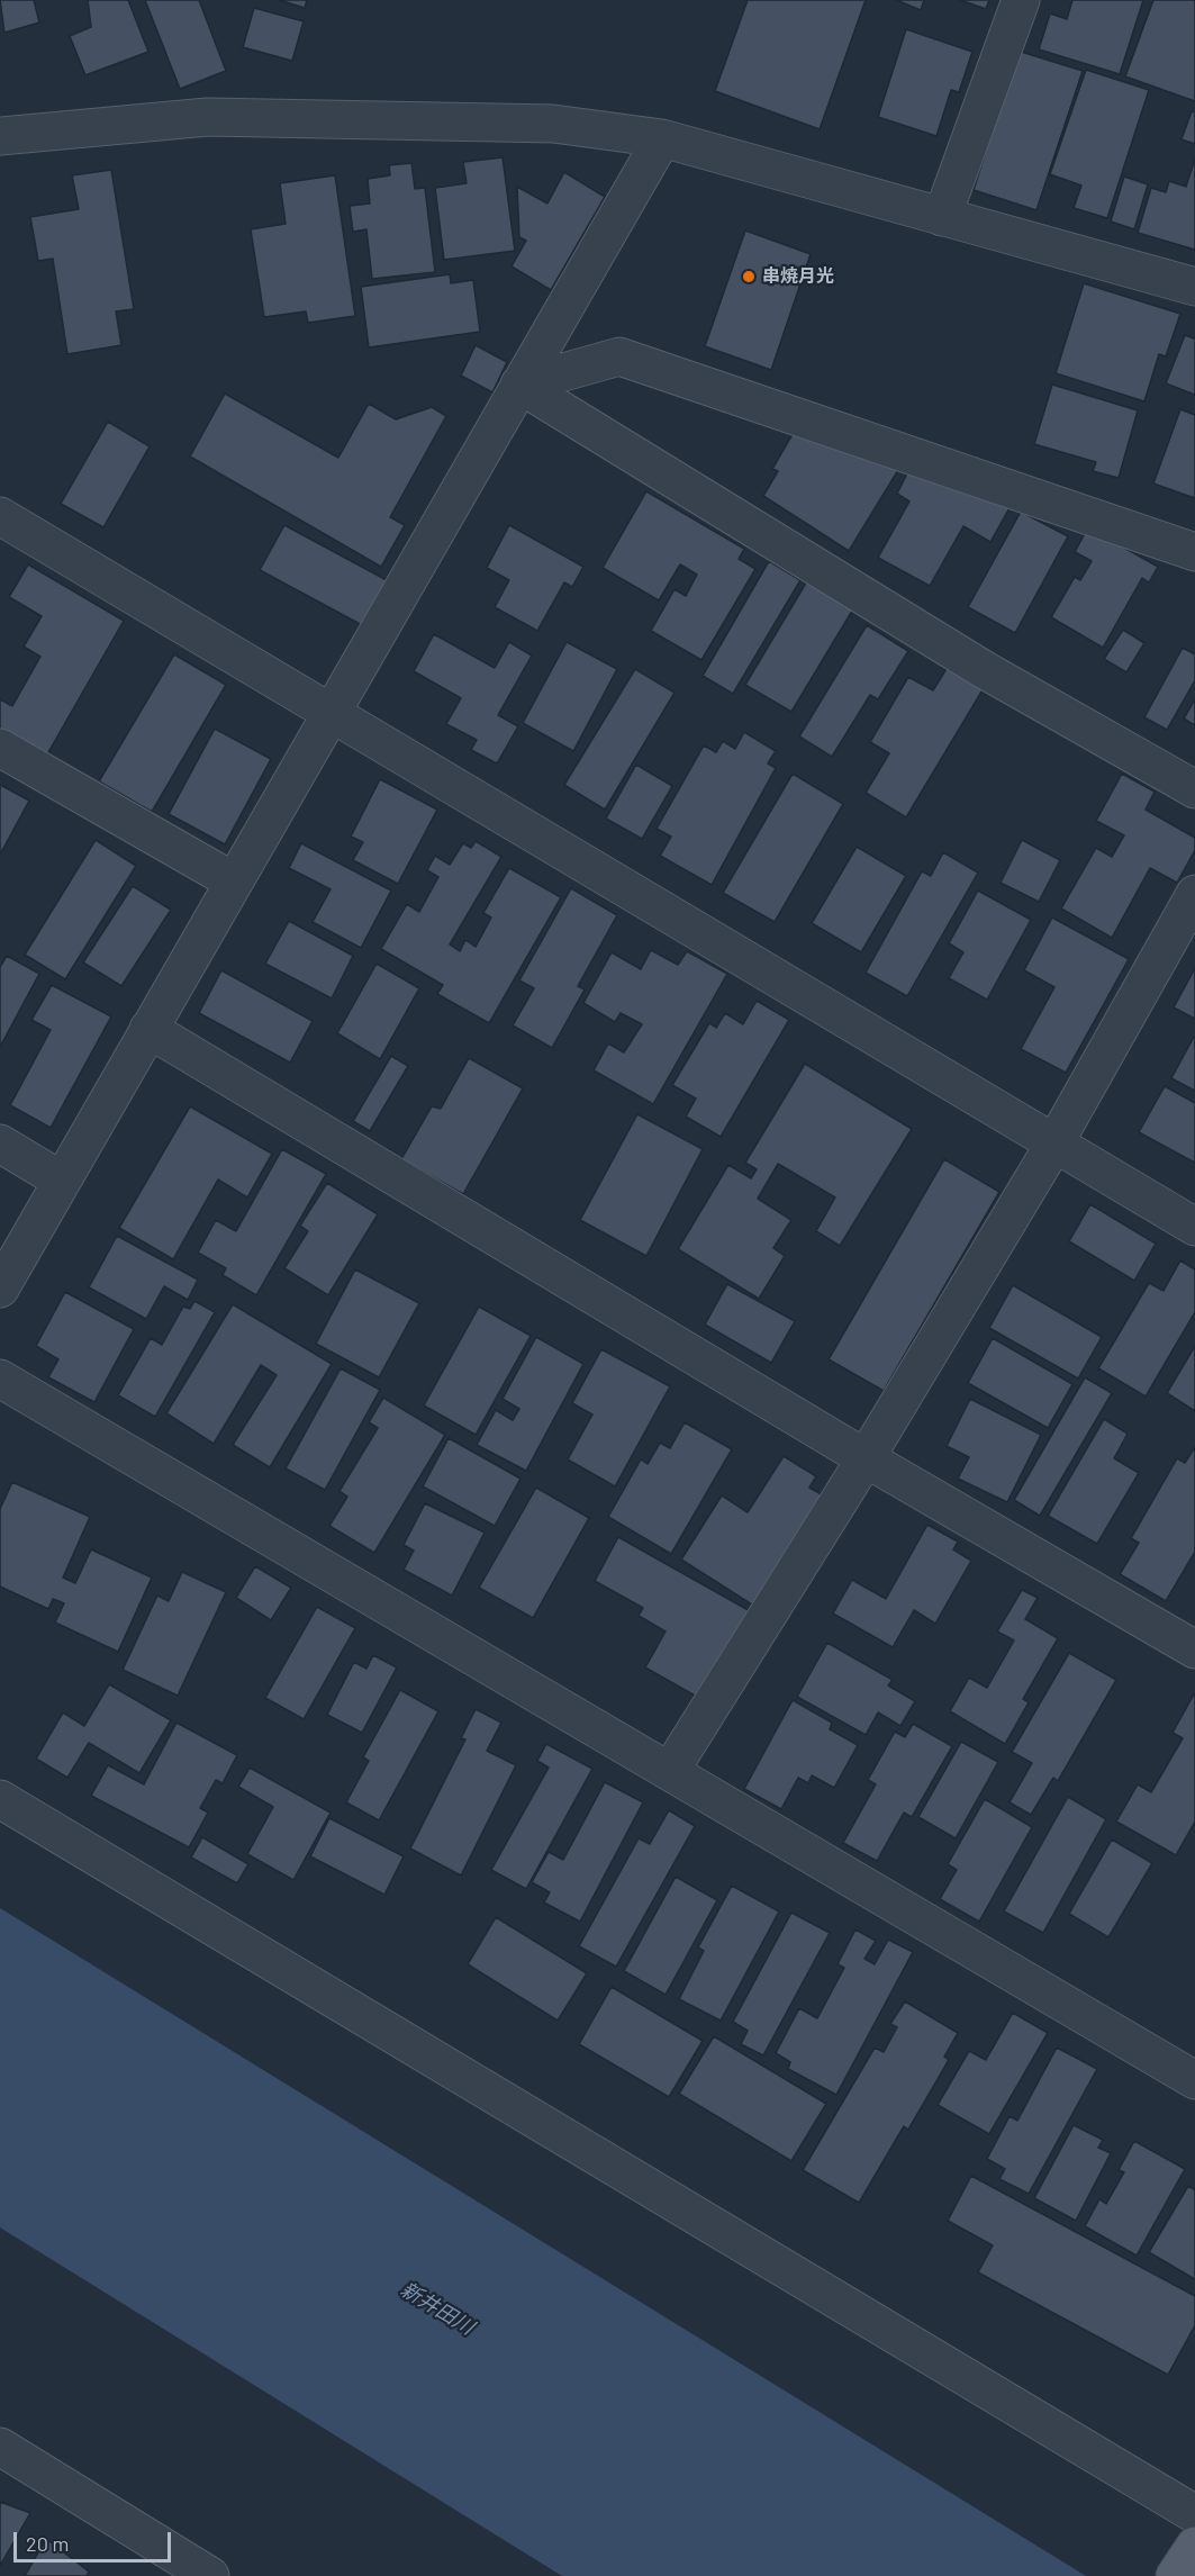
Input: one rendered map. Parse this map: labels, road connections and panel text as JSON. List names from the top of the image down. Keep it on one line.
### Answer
{"water":["新井田川"],"places":["串焼月光"],"scale_bar":"20 m"}
